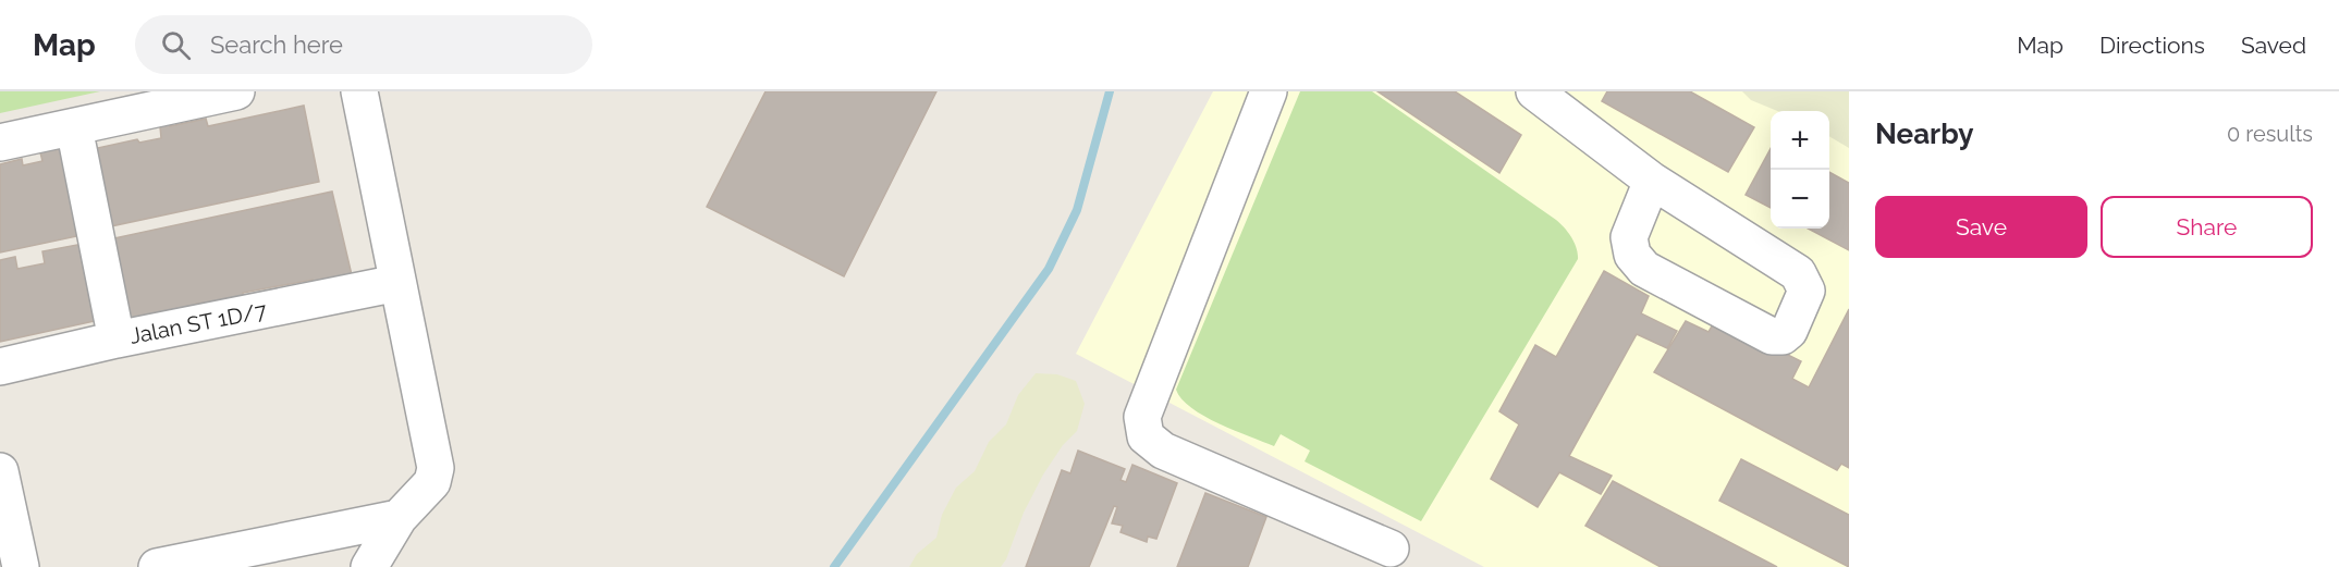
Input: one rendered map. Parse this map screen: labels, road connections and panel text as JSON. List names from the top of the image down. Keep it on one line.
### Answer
{"streets":{"street":["Jalan ST 1D/7"]},"page":{"header":"Map","search":"Search here","nav":["Map","Directions","Saved"],"heading":["Nearby","0 results"],"map_buttons":["+","−"],"buttons":["Save","Share"]}}
